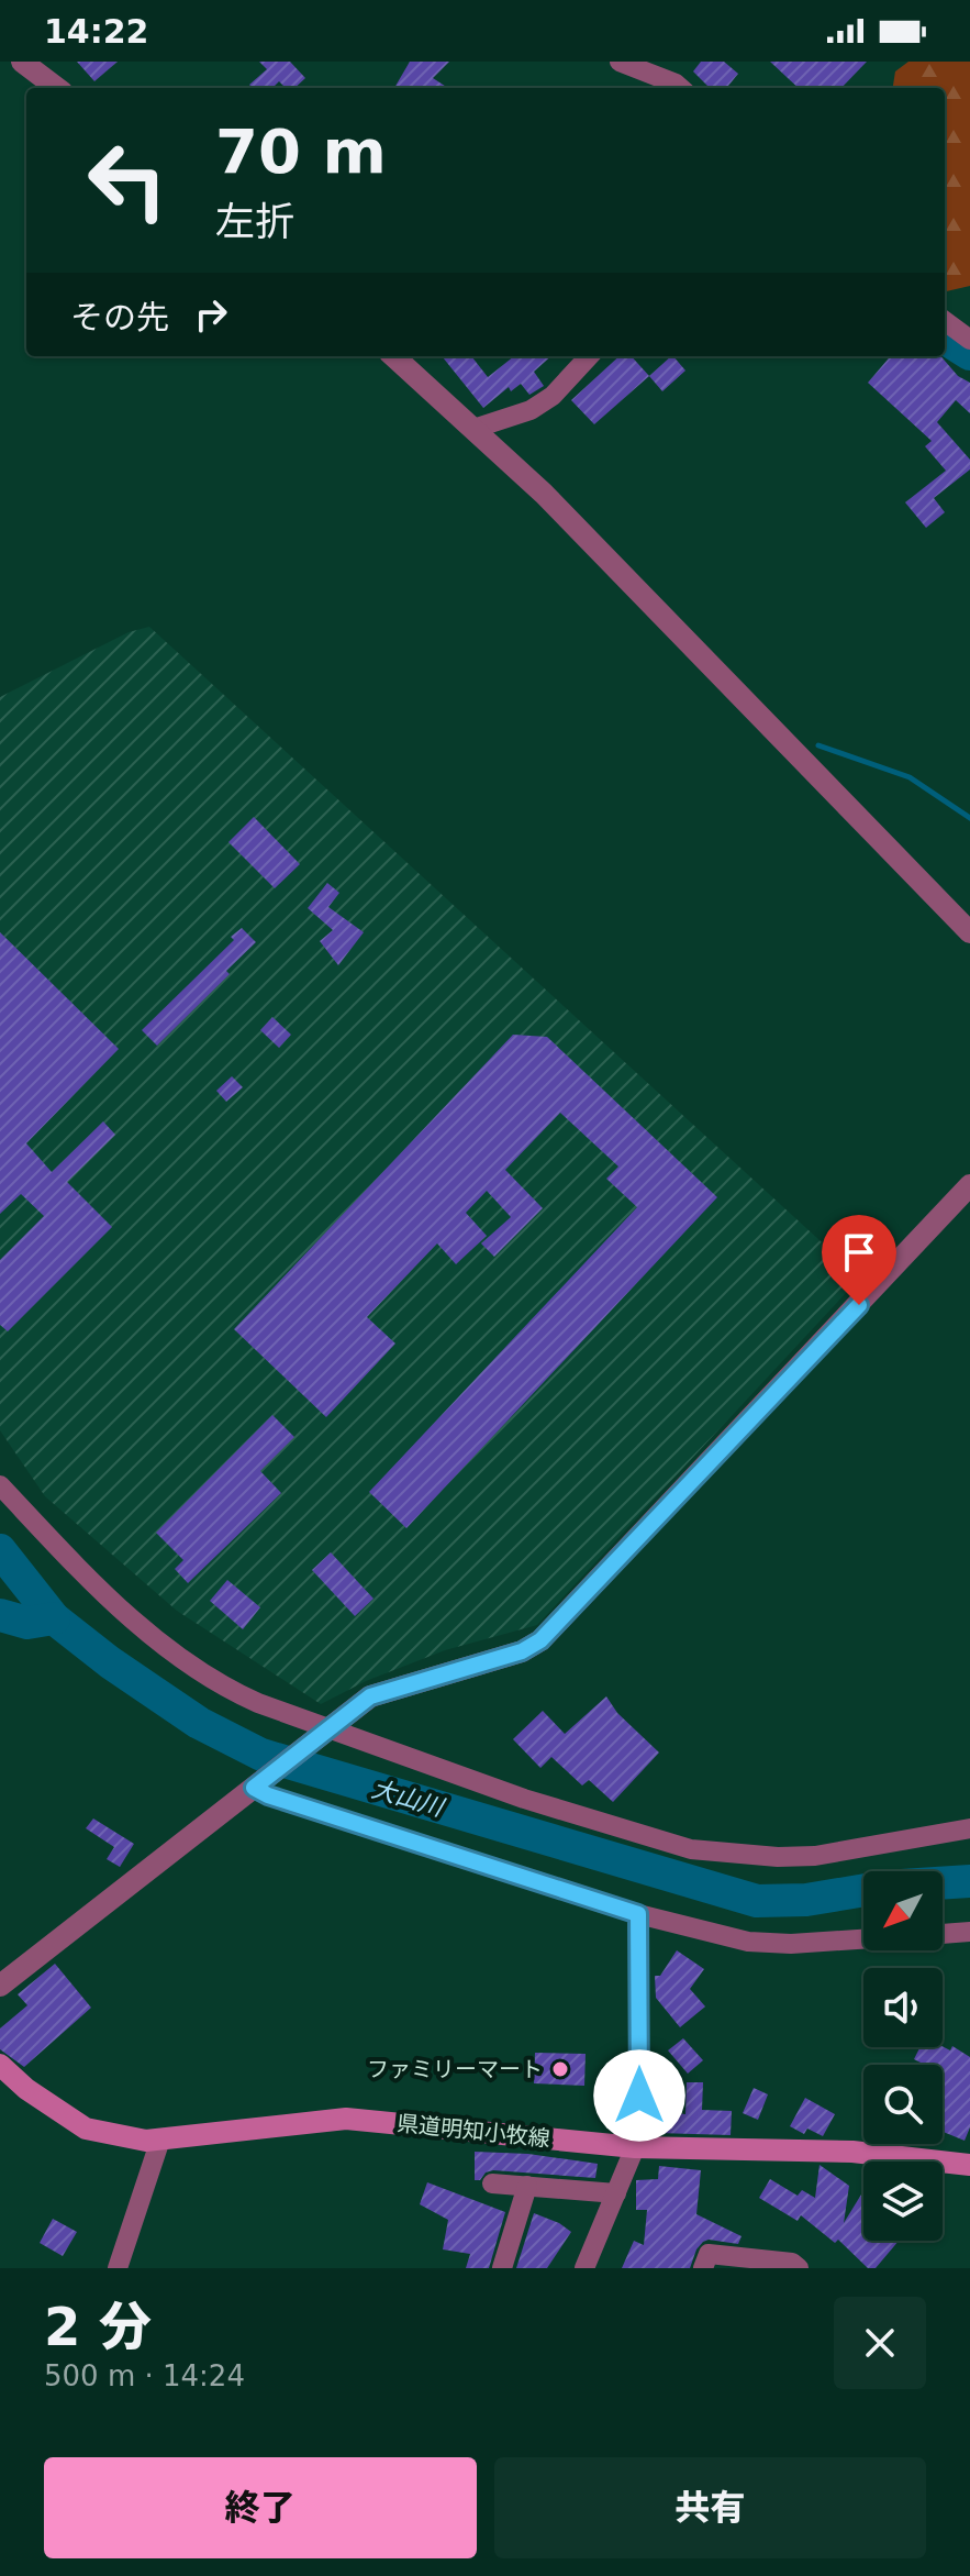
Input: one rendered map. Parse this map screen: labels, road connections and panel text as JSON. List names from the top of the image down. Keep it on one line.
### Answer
{"streets":{"main road":["県道明知小牧線"]},"water":["大山川"],"places":["ファミリーマート"],"north":"bottom left","page":{"status":"14:22","turn":["70 m","左折"],"then":"その先","heading":["2 分","500 m · 14:24"],"buttons":["終了","共有"]}}
